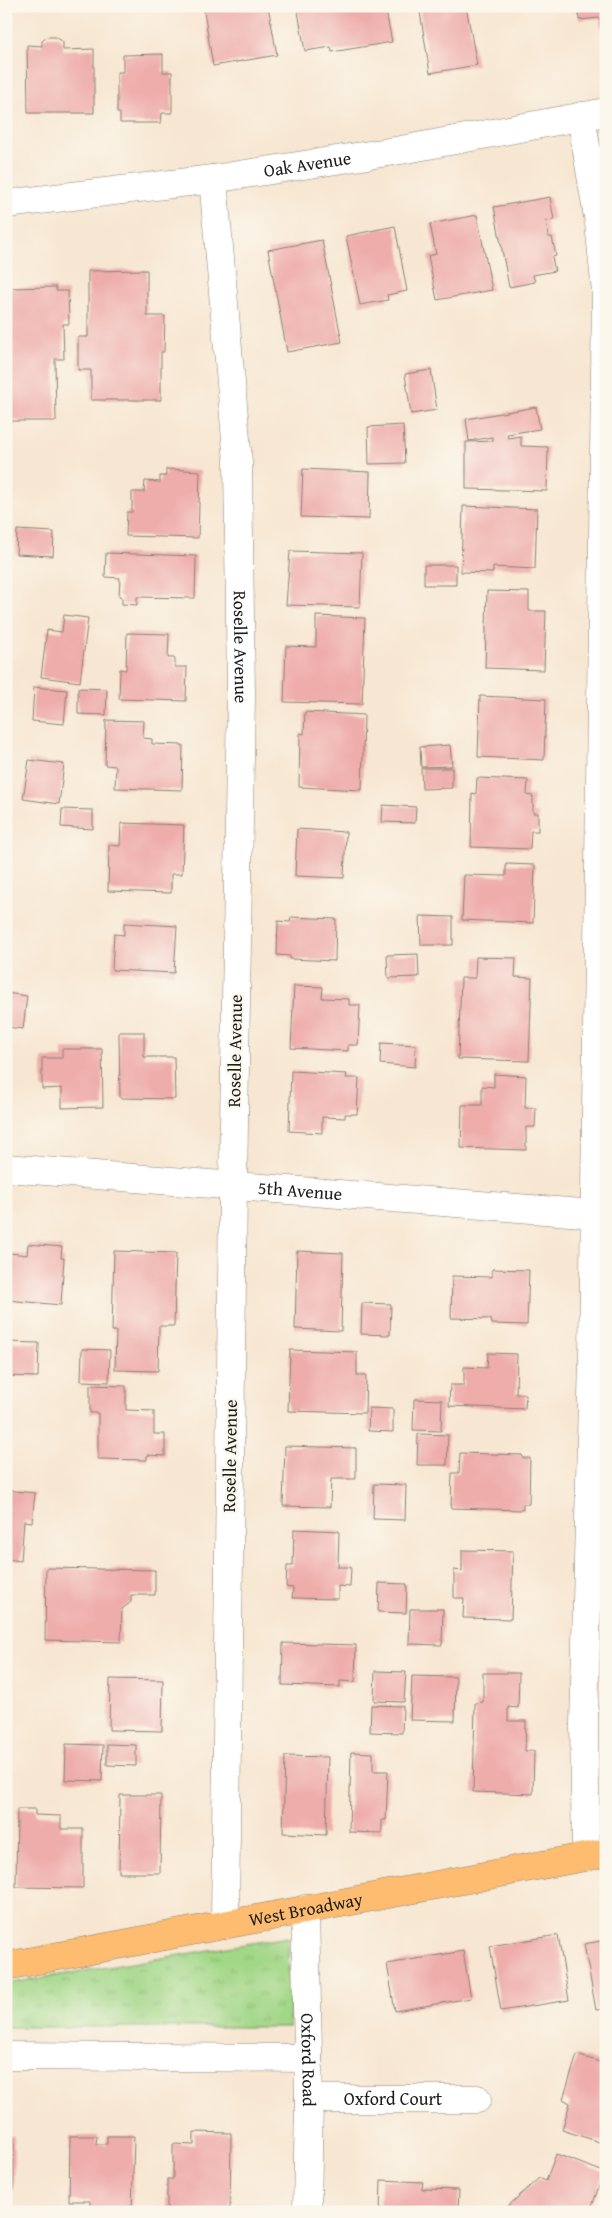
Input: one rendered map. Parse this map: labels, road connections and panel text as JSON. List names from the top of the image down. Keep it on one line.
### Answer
{"streets":{"main road":["West Broadway"],"street":["Oak Avenue","Roselle Avenue","5th Avenue","Oxford Road","Oxford Court"]},"crossings":[["Oak Avenue","Roselle Avenue"],["Roselle Avenue","5th Avenue"],["Roselle Avenue","West Broadway"],["West Broadway","Oxford Road"],["Oxford Road","Oxford Court"]]}
